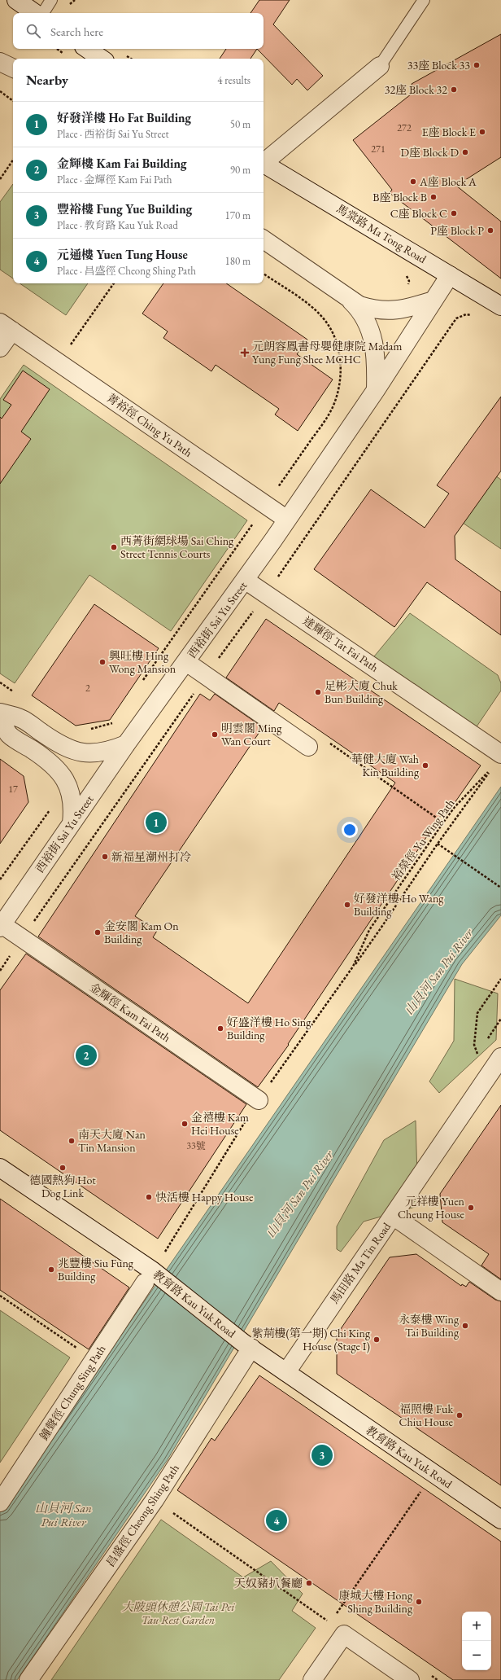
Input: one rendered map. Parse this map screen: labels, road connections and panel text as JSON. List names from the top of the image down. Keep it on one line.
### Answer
{"streets":{"street":["馬棠路 Ma Tong Road","菁裕徑 Ching Yu Path","西裕街 Sai Yu Street","達輝徑 Tat Fai Path","金輝徑 Kam Fai Path","馬田路 Ma Tin Road","教育路 Kau Yuk Road","鐘聲徑 Chung Sing Path","昌盛徑 Cheong Shing Path"],"path":["裕榮徑 Yu Wing Path"]},"crossings":[["菁裕徑 Ching Yu Path","西裕街 Sai Yu Street"],["西裕街 Sai Yu Street","達輝徑 Tat Fai Path"],["西裕街 Sai Yu Street","金輝徑 Kam Fai Path"],["裕榮徑 Yu Wing Path","金輝徑 Kam Fai Path"],["馬田路 Ma Tin Road","教育路 Kau Yuk Road"],["教育路 Kau Yuk Road","昌盛徑 Cheong Shing Path"]],"water":["山貝河 San Pui River"],"parks":["大陂頭休憩公園 Tai Pei Tau Rest Garden"],"places":{"other":["33座 Block 33","32座 Block 32","E座 Block E","D座 Block D","A座 Block A","B座 Block B","C座 Block C","P座 Block P","西菁街網球場 Sai Ching Street Tennis Courts","興旺樓 Hing Wong Mansion","足彬大廈 Chuk Bun Building","明雲閣 Ming Wan Court","華健大廈 Wah Kin Building","新福星潮州打冷","好發洋樓 Ho Wang Building","金安閣 Kam On Building","好盛洋樓 Ho Sing Building","金禧樓 Kam Hei House","南天大廈 Nan Tin Mansion","德國熱狗 Hot Dog Link","快活樓 Happy House","元祥樓 Yuen Cheung House","兆豐樓 Siu Fung Building","永泰樓 Wing Tai Building","紫荊樓(第一期) Chi King House (Stage I)","福照樓 Fuk Chiu House","天奴豬扒餐廳","康城大樓 Hong Shing Building"],"health":["元朗容鳳書母嬰健康院 Madam Yung Fung Shee MCHC"]},"house_numbers":["272","271","2","17","33號"],"page":{"search":"Search here","heading":["Nearby","4 results"],"list":[{"mark":"1","name":"好發洋樓 Ho Fat Building","note":"Place · 西裕街 Sai Yu Street","value":"50 m"},{"mark":"2","name":"金輝樓 Kam Fai Building","note":"Place · 金輝徑 Kam Fai Path","value":"90 m"},{"mark":"3","name":"豐裕樓 Fung Yue Building","note":"Place · 教育路 Kau Yuk Road","value":"170 m"},{"mark":"4","name":"元通樓 Yuen Tung House","note":"Place · 昌盛徑 Cheong Shing Path","value":"180 m"}],"pins":["1","2","3","4"],"map_buttons":["+","−"]}}
